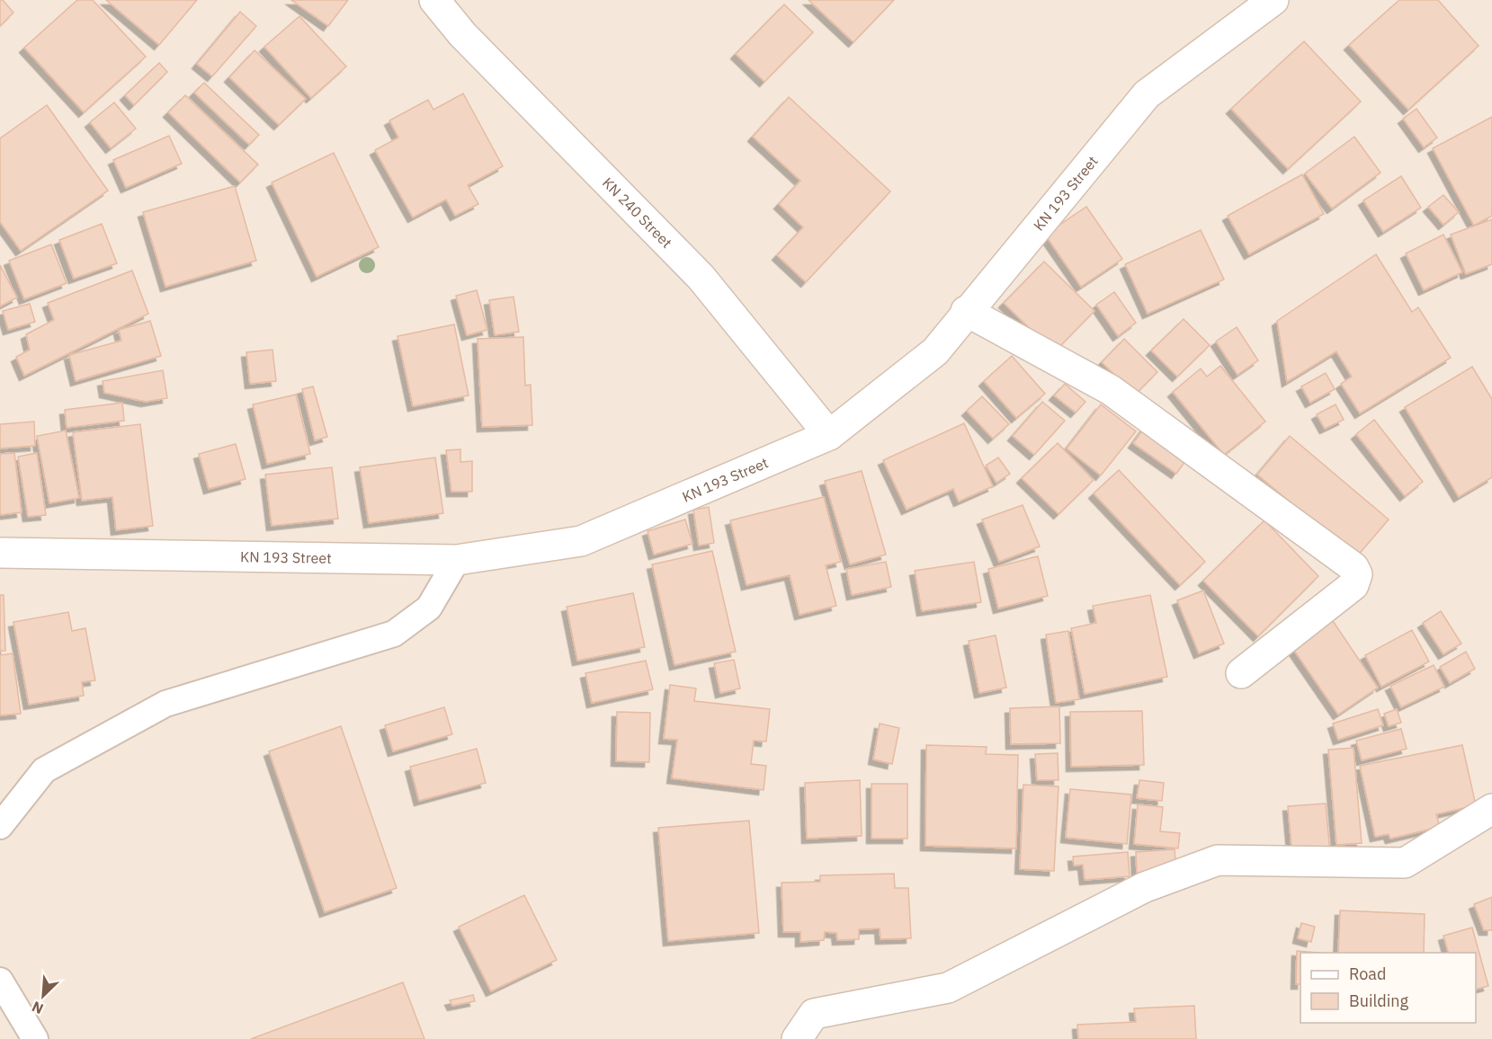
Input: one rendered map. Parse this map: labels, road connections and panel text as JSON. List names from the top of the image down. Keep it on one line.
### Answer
{"streets":{"street":["KN 193 Street","KN 240 Street"]},"crossings":[["KN 193 Street","KN 240 Street"]],"legend":["Road","Building"],"north":"bottom left"}
